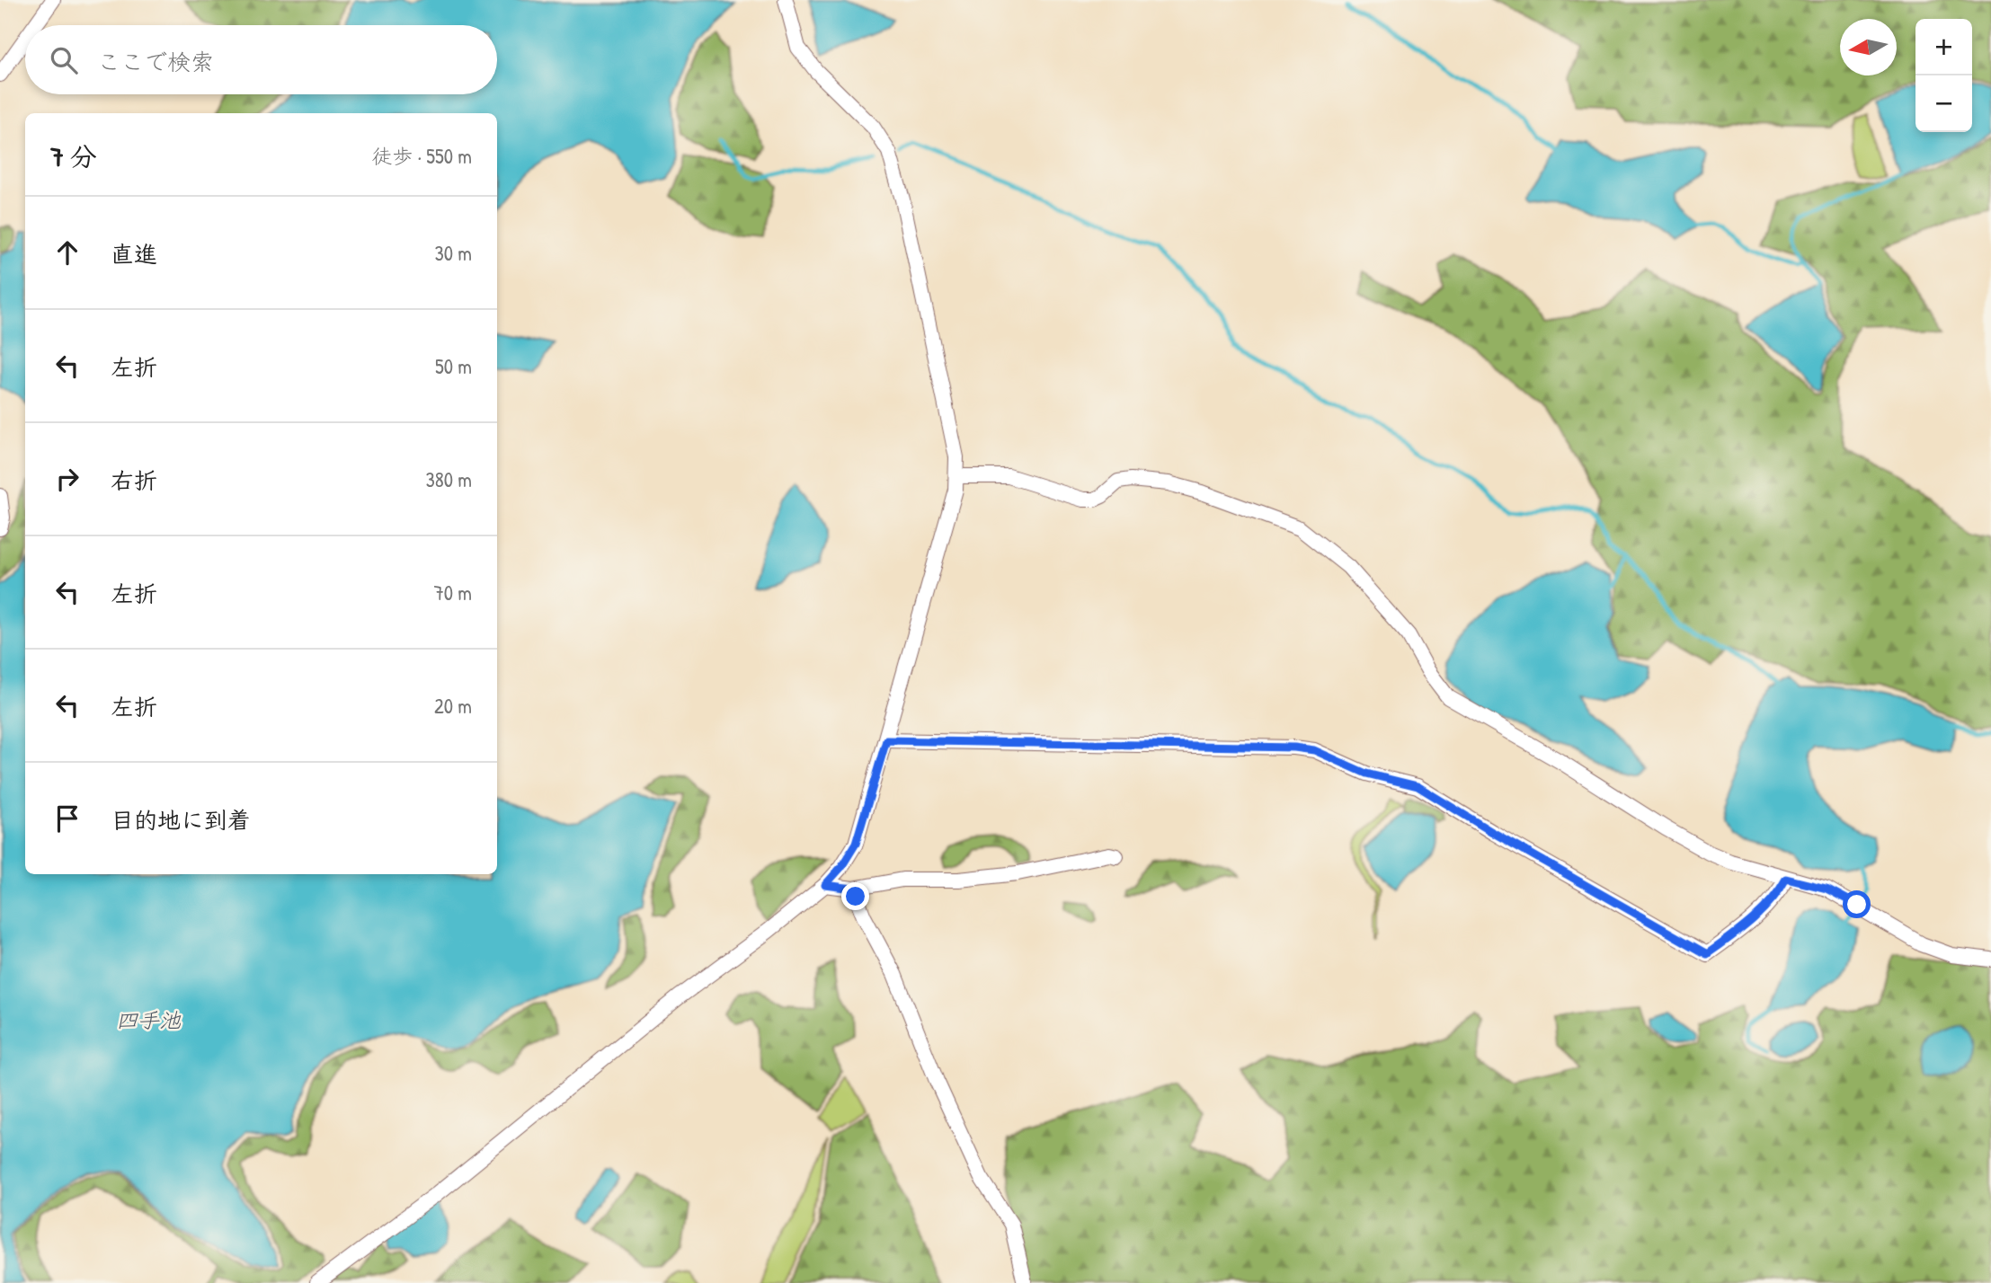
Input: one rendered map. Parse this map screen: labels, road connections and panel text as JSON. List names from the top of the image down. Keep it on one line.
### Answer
{"water":["四手池"],"north":"left","page":{"map_buttons":["+","−"],"search":"ここで検索","heading":["7 分","徒歩 · 550 m"],"list":[["直進","30 m"],["左折","50 m"],["右折","380 m"],["左折","70 m"],["左折","20 m"],"目的地に到着"]}}
